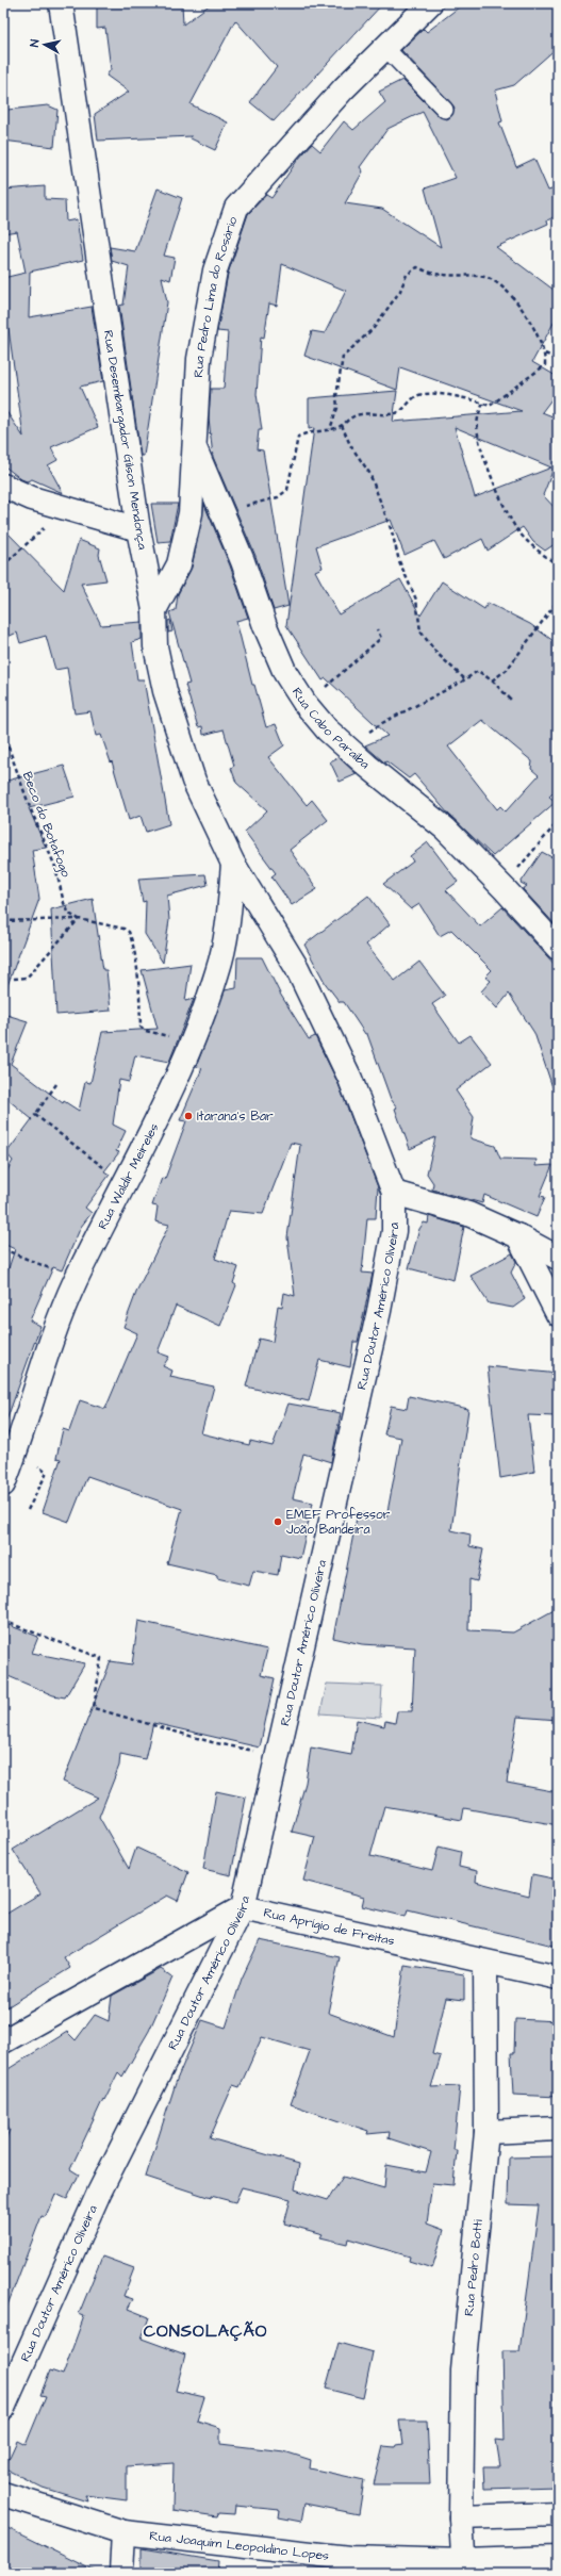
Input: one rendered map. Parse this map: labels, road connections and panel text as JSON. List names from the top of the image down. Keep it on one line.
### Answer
{"streets":{"street":["Rua Pedro Lima do Rosário","Rua Desembargador Gilson Mendonça","Rua Cabo Paraíba","Rua Waldir Meireles","Rua Doutor Américo Oliveira","Rua Aprígio de Freitas","Rua Pedro Botti","Rua Joaquim Leopoldino Lopes"],"path":["Beco do Botafogo"]},"crossings":[["Rua Pedro Lima do Rosário","Rua Desembargador Gilson Mendonça"],["Rua Pedro Lima do Rosário","Rua Cabo Paraíba"],["Rua Desembargador Gilson Mendonça","Rua Waldir Meireles"],["Rua Desembargador Gilson Mendonça","Rua Doutor Américo Oliveira"],["Rua Waldir Meireles","Rua Doutor Américo Oliveira"],["Rua Doutor Américo Oliveira","Rua Aprígio de Freitas"],["Rua Aprígio de Freitas","Rua Pedro Botti"],["Rua Pedro Botti","Rua Joaquim Leopoldino Lopes"]],"districts":["CONSOLAÇÃO"],"places":["Itarana's Bar","EMEF Professor João Bandeira"],"north":"left"}
